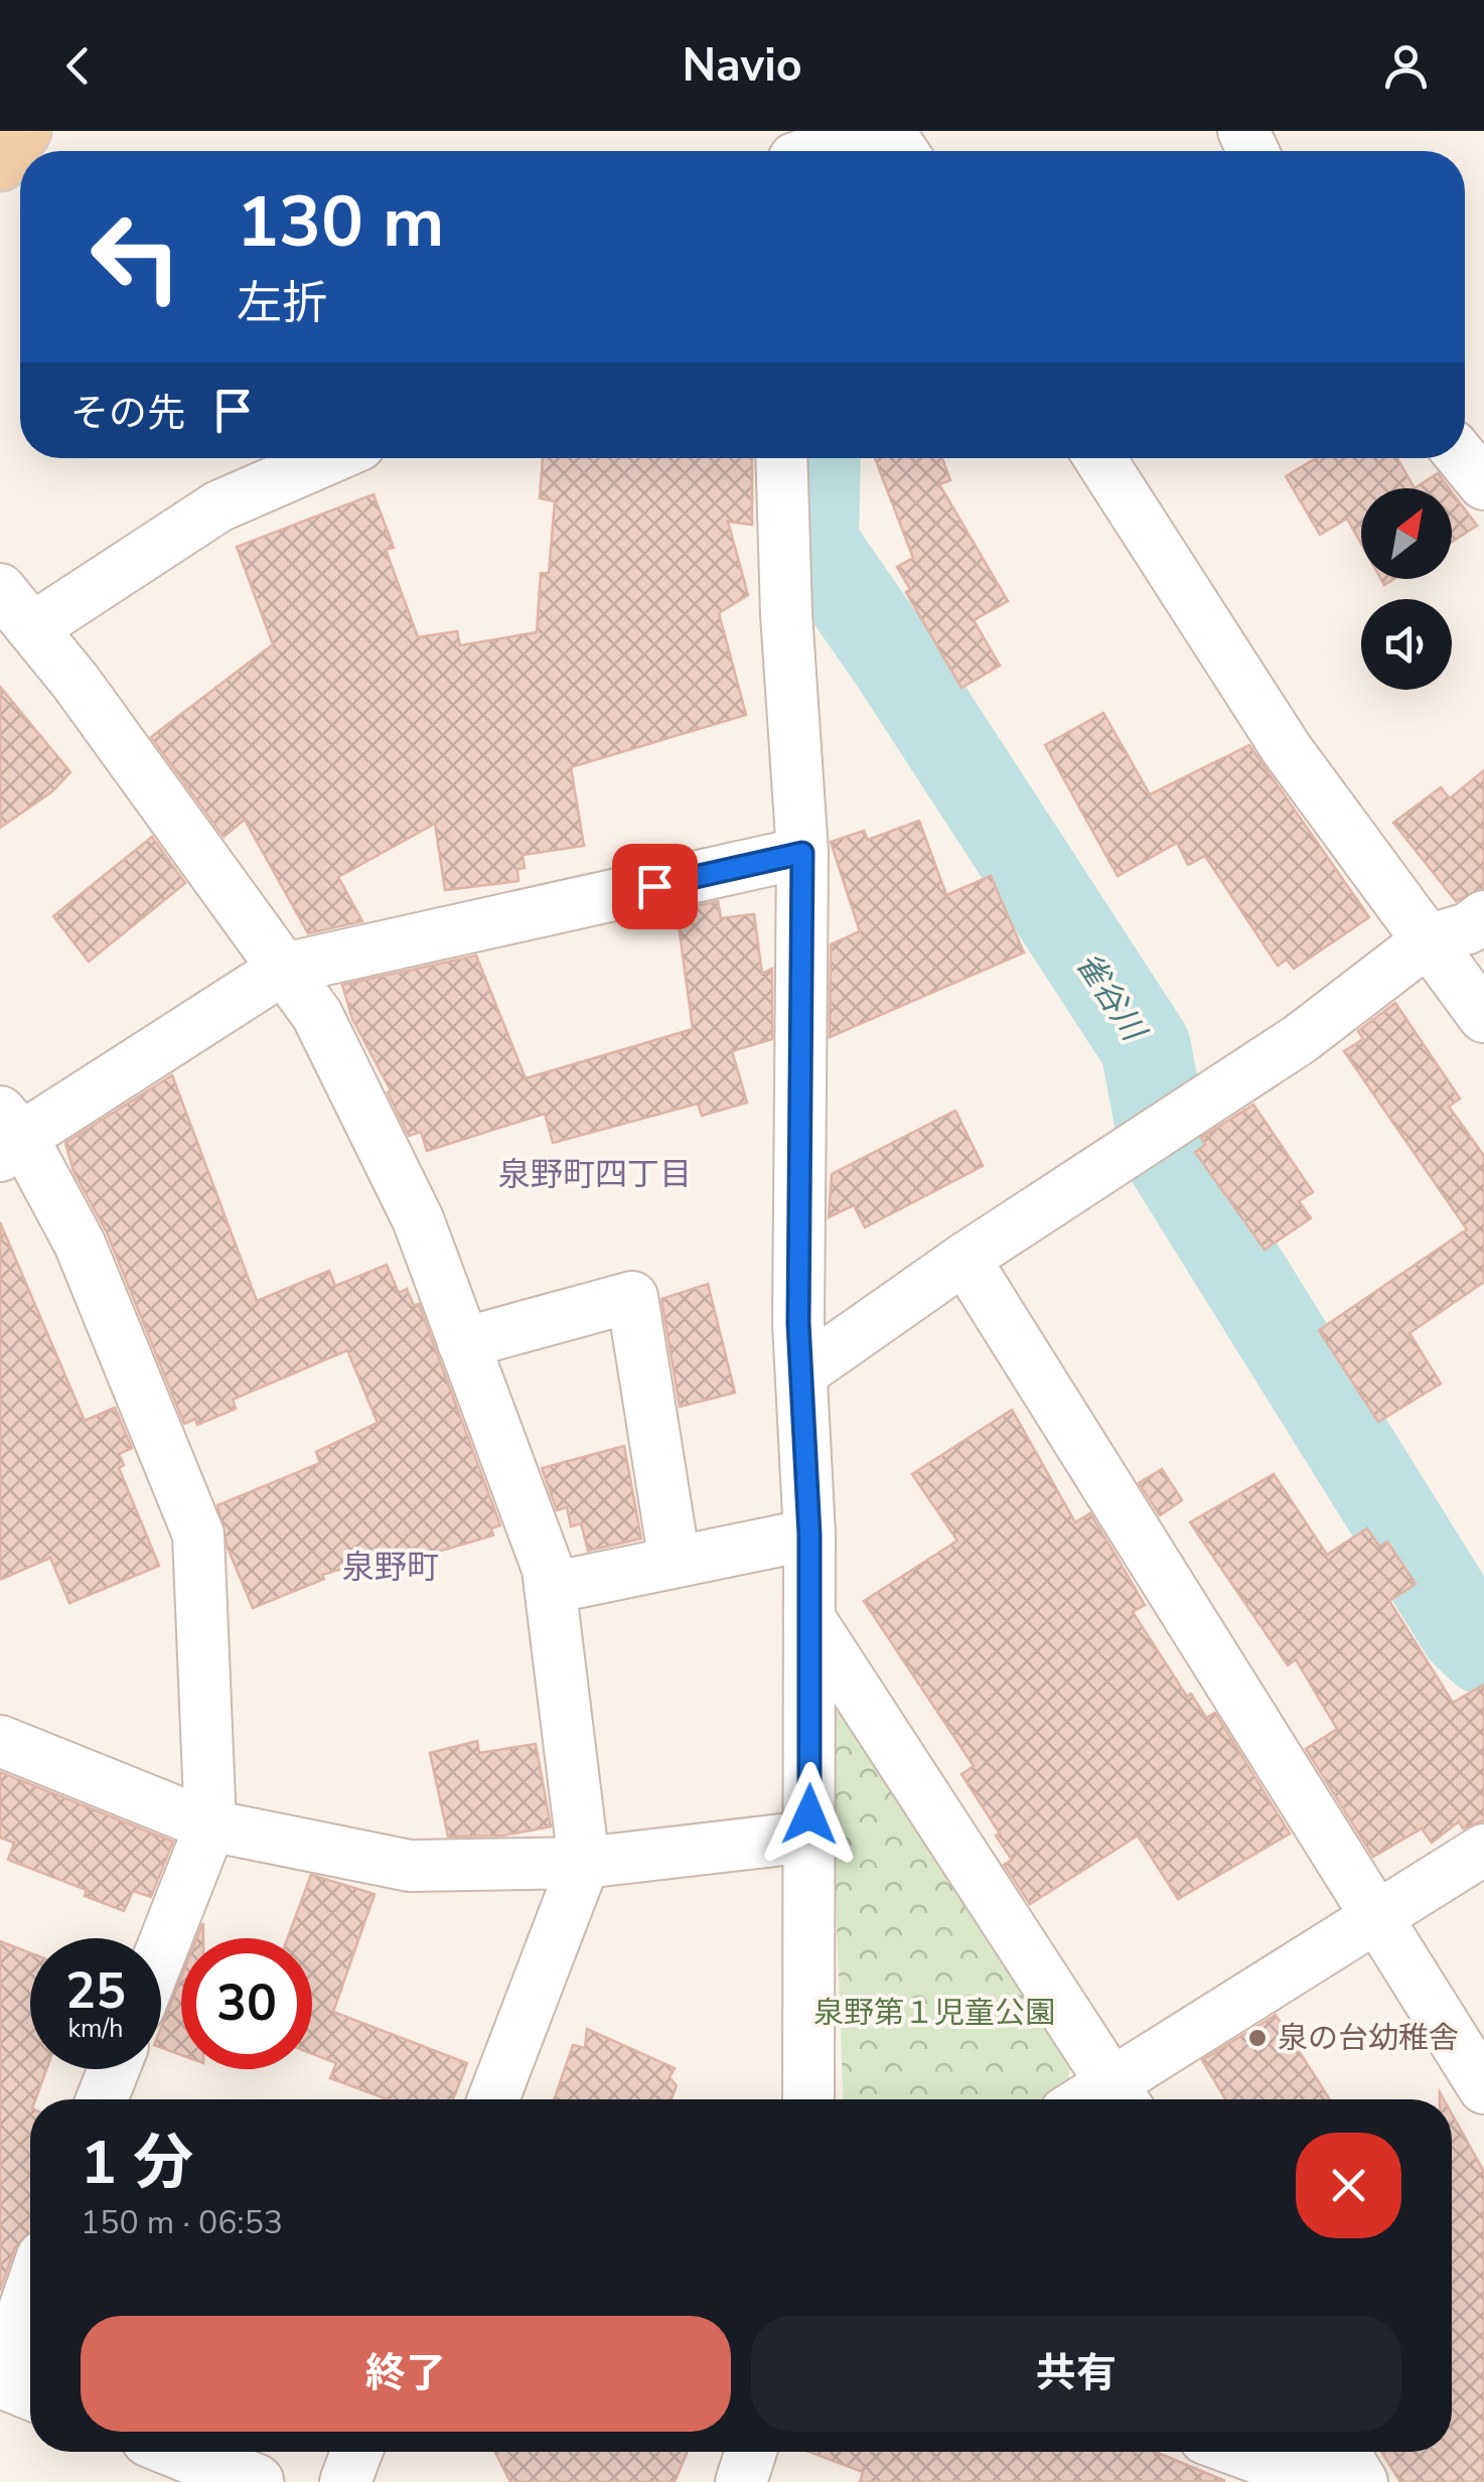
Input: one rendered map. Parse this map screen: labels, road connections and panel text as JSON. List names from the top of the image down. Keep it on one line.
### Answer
{"districts":["泉野町四丁目","泉野町"],"water":["雀谷川"],"parks":["泉野第１児童公園"],"places":["泉の台幼稚舎"],"north":"top right","page":{"header":"Navio","turn":["130 m","左折"],"then":"その先","speed":"25 km/h","limit":"30","heading":["1 分","150 m · 06:53"],"buttons":["終了","共有"]}}
